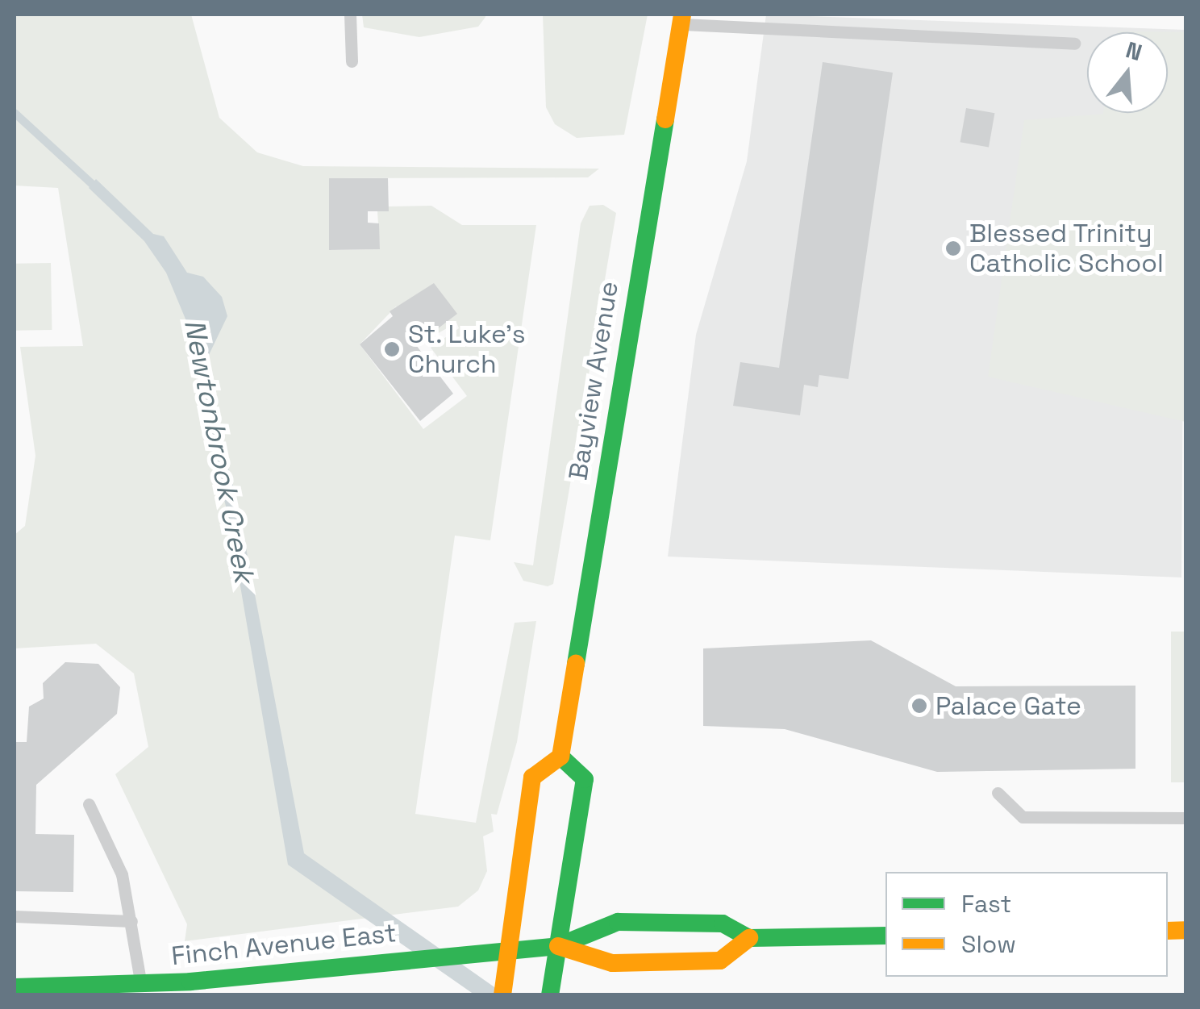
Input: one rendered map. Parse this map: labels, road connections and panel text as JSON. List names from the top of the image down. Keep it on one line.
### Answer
{"streets":{"main road":["Bayview Avenue","Finch Avenue East"]},"water":["Newtonbrook Creek"],"places":["Blessed Trinity Catholic School","St. Luke’s Church","Palace Gate"],"legend":["Fast","Slow"],"north":"top"}
